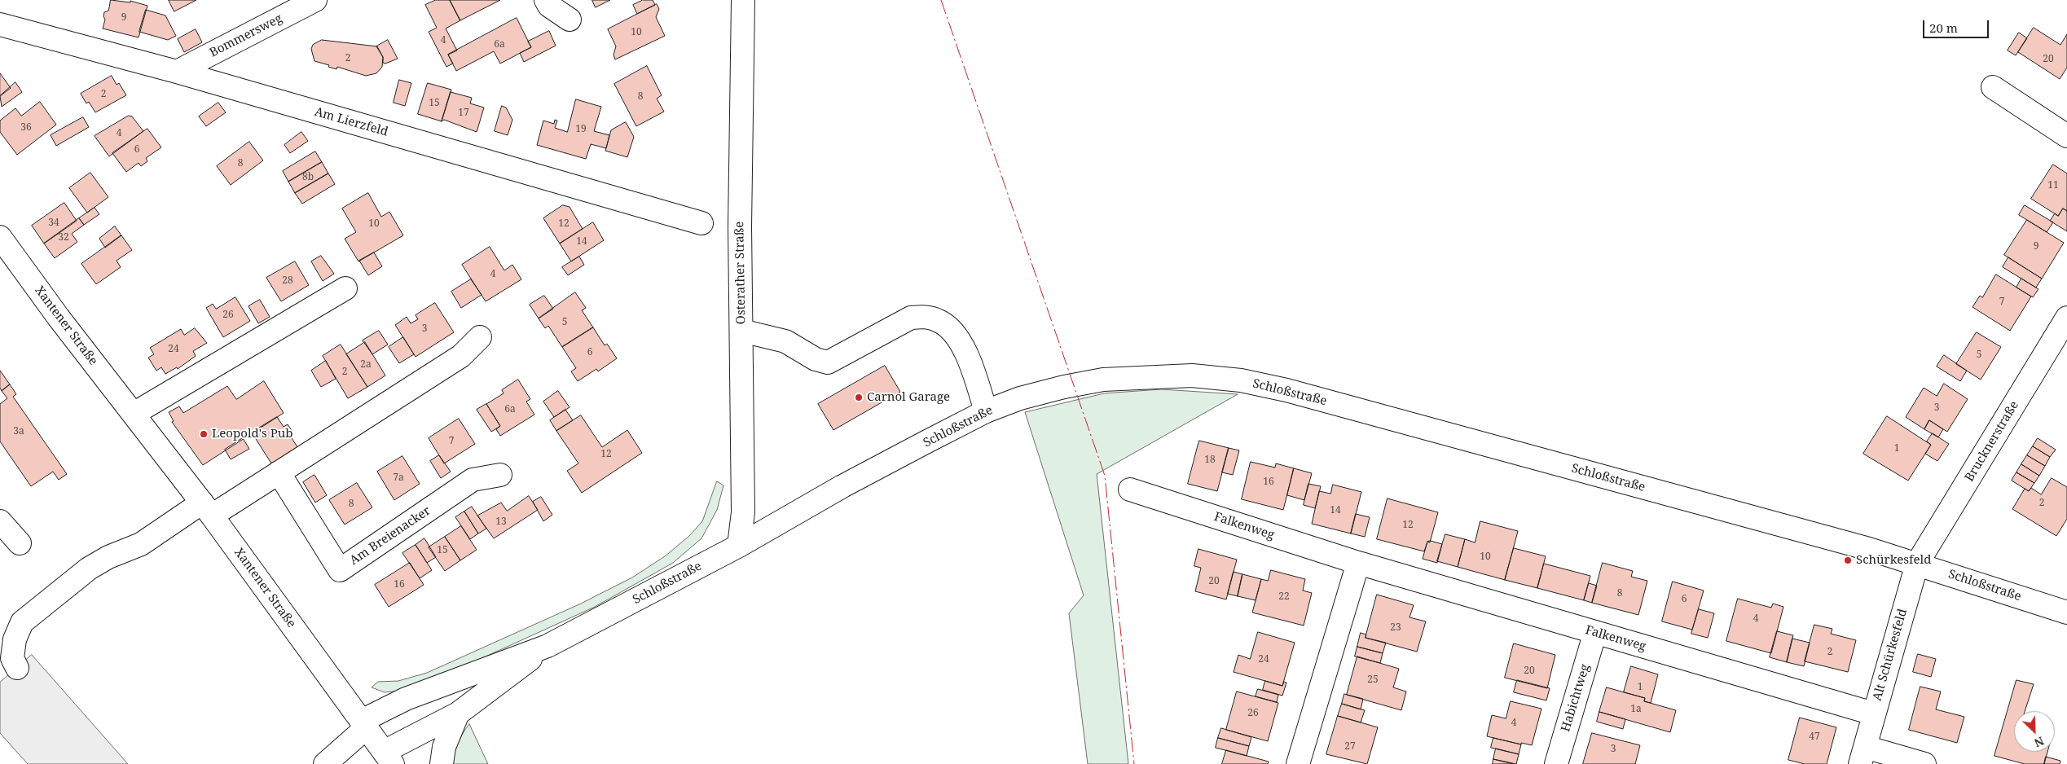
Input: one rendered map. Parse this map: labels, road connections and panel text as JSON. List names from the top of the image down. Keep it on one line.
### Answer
{"streets":{"street":["Bommersweg","Am Lierzfeld","Osterather Straße","Xantener Straße","Schloßstraße","Brucknerstraße","Falkenweg","Am Breienacker","Alt Schürkesfeld","Habichtweg"]},"crossings":[["Bommersweg","Am Lierzfeld"],["Osterather Straße","Schloßstraße"],["Xantener Straße","Schloßstraße"],["Schloßstraße","Brucknerstraße"],["Schloßstraße","Alt Schürkesfeld"],["Brucknerstraße","Alt Schürkesfeld"],["Falkenweg","Alt Schürkesfeld"],["Falkenweg","Habichtweg"]],"places":["Carnol Garage","Leopold's Pub","Schürkesfeld"],"house_numbers":["9","10","4","6a","2","20","2","8","15","17","36","19","4","6","8","8b","11","34","10","12","32","14","9","4","28","7","26","5","3","24","6","5","2a","2","3","6a","3a","7","1","12","18","7a","16","2","8","14","13","12","15","10","20","16","8","22","6","4","23","2","24","20","25","1","1a","26","4","47","27","3"],"scale_bar":"20 m","north":"bottom right"}
